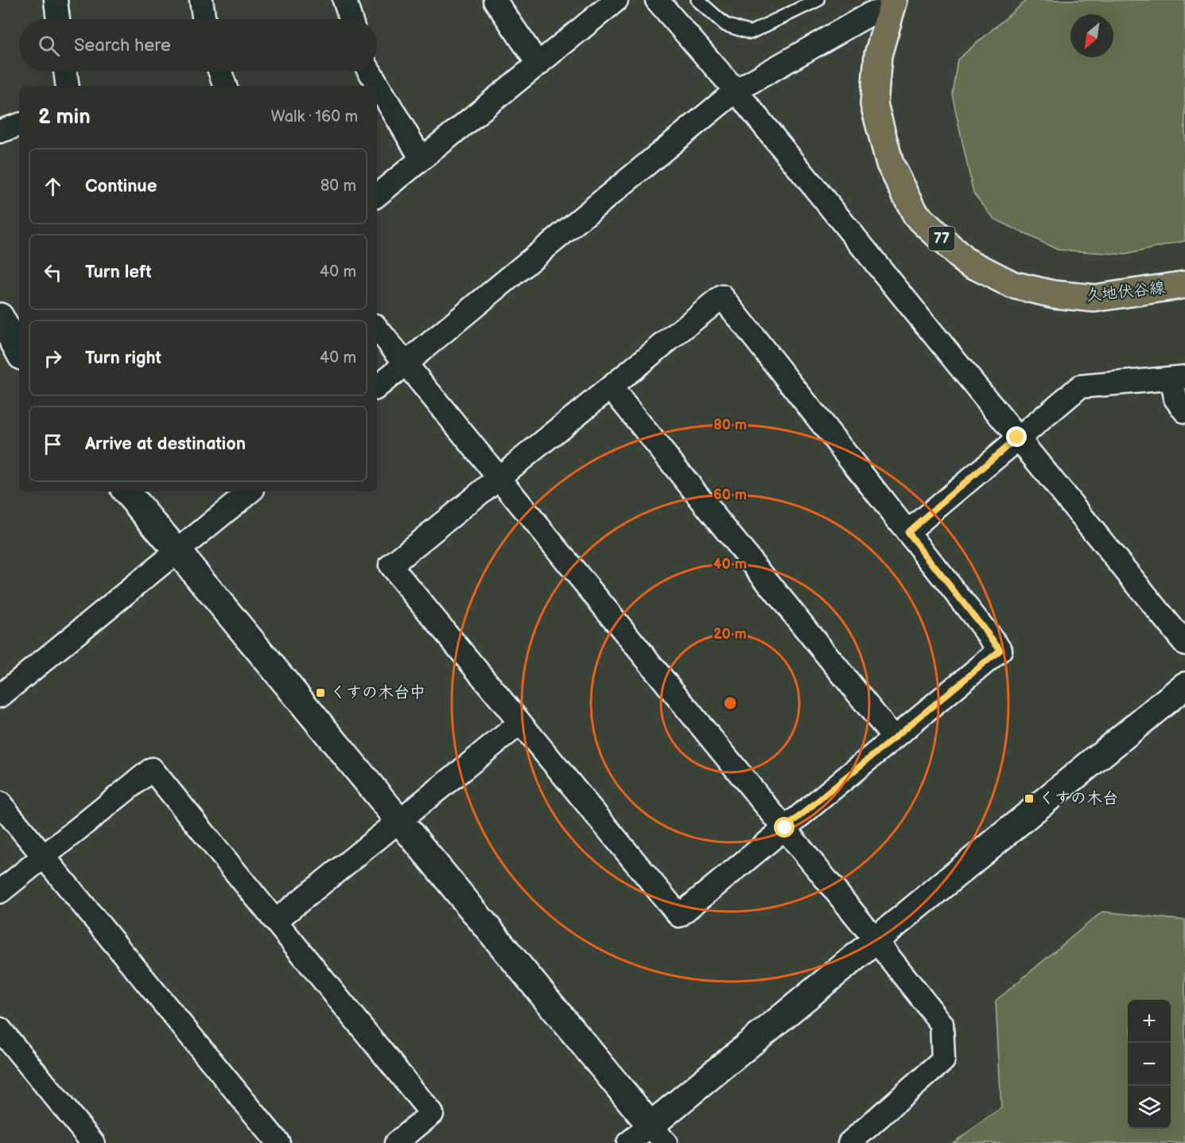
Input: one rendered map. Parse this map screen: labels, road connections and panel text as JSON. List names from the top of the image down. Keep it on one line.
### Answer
{"streets":{"main road":["77","久地伏谷線"]},"places":{"transit":["くすの木台中","くすの木台"]},"north":"bottom left","page":{"search":"Search here","heading":["2 min","Walk · 160 m"],"list":[["Continue","80 m"],["Turn left","40 m"],["Turn right","40 m"],"Arrive at destination"],"map_buttons":["+","−"]},"rings":["80 m","60 m","40 m","20 m"]}
